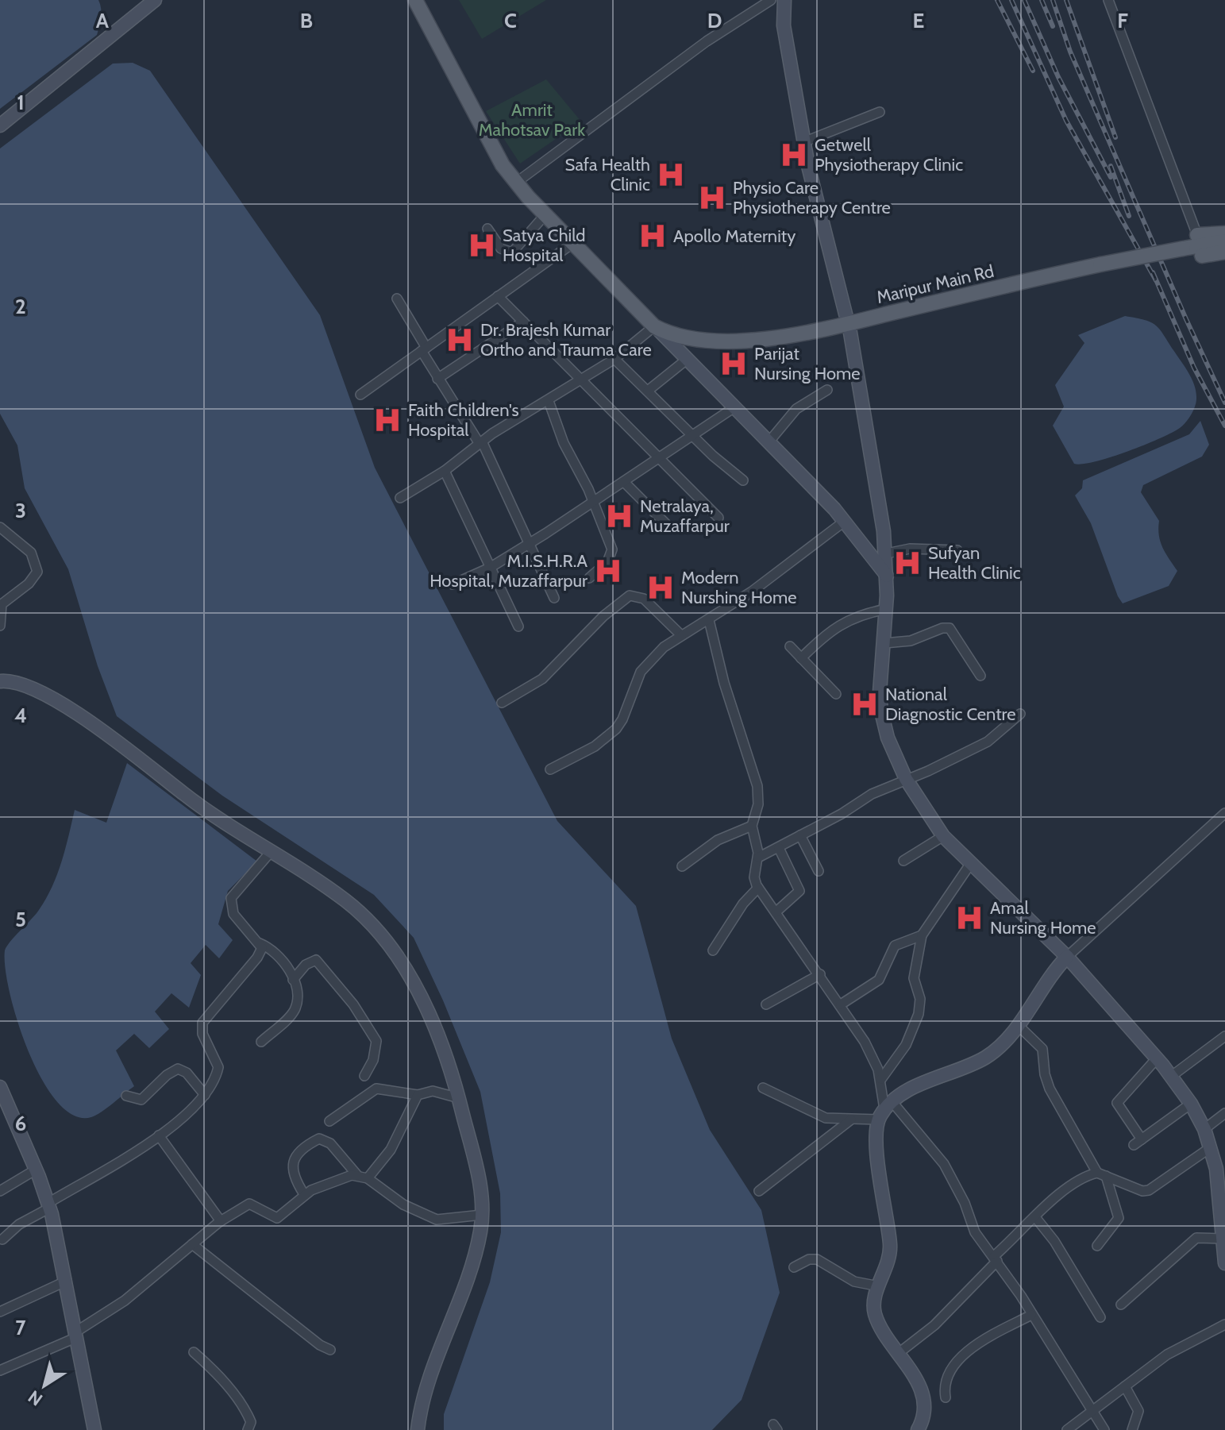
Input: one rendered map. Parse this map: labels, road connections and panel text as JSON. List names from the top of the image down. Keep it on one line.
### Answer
{"streets":{"main road":["Maripur Main Rd"]},"parks":["Amrit Mahotsav Park"],"places":{"hospital":["Getwell Physiotherapy Clinic","Safa Health Clinic","Physio Care Physiotherapy Centre","Apollo Maternity","Satya Child Hospital","Dr. Brajesh Kumar Ortho and Trauma Care","Parijat Nursing Home","Faith Children's Hospital","Netralaya, Muzaffarpur","Sufyan Health Clinic","M.I.S.H.R.A Hospital, Muzaffarpur","Modern Nurshing Home","National Diagnostic Centre","Amal Nursing Home"]},"north":"bottom left","grid":{"columns":["A","B","C","D","E","F"],"rows":["1","2","3","4","5","6","7"]}}
